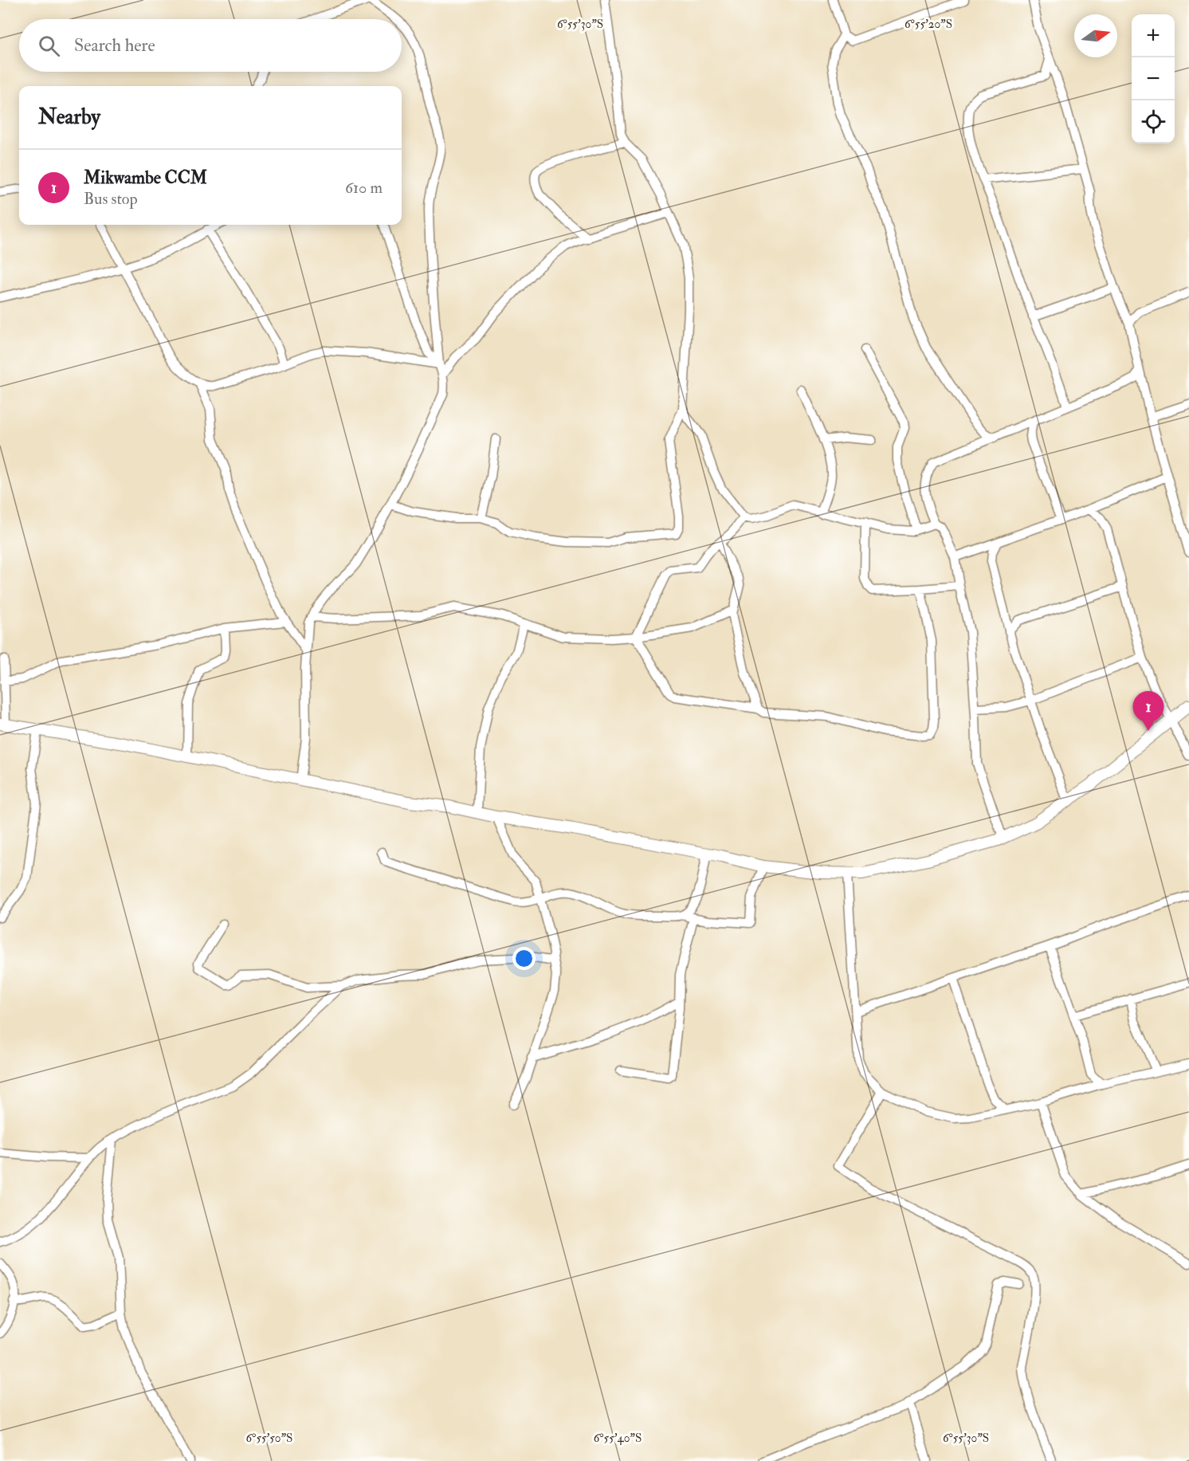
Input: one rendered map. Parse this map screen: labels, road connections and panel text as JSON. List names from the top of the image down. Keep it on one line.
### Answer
{"north":"right","page":{"map_buttons":["+","−"],"search":"Search here","heading":"Nearby","list":[{"mark":"1","name":"Mikwambe CCM","note":"Bus stop","value":"610 m"}],"pins":"1"},"coordinates":["6°55'30\"S","6°55'20\"S","6°55'50\"S","6°55'40\"S"]}
